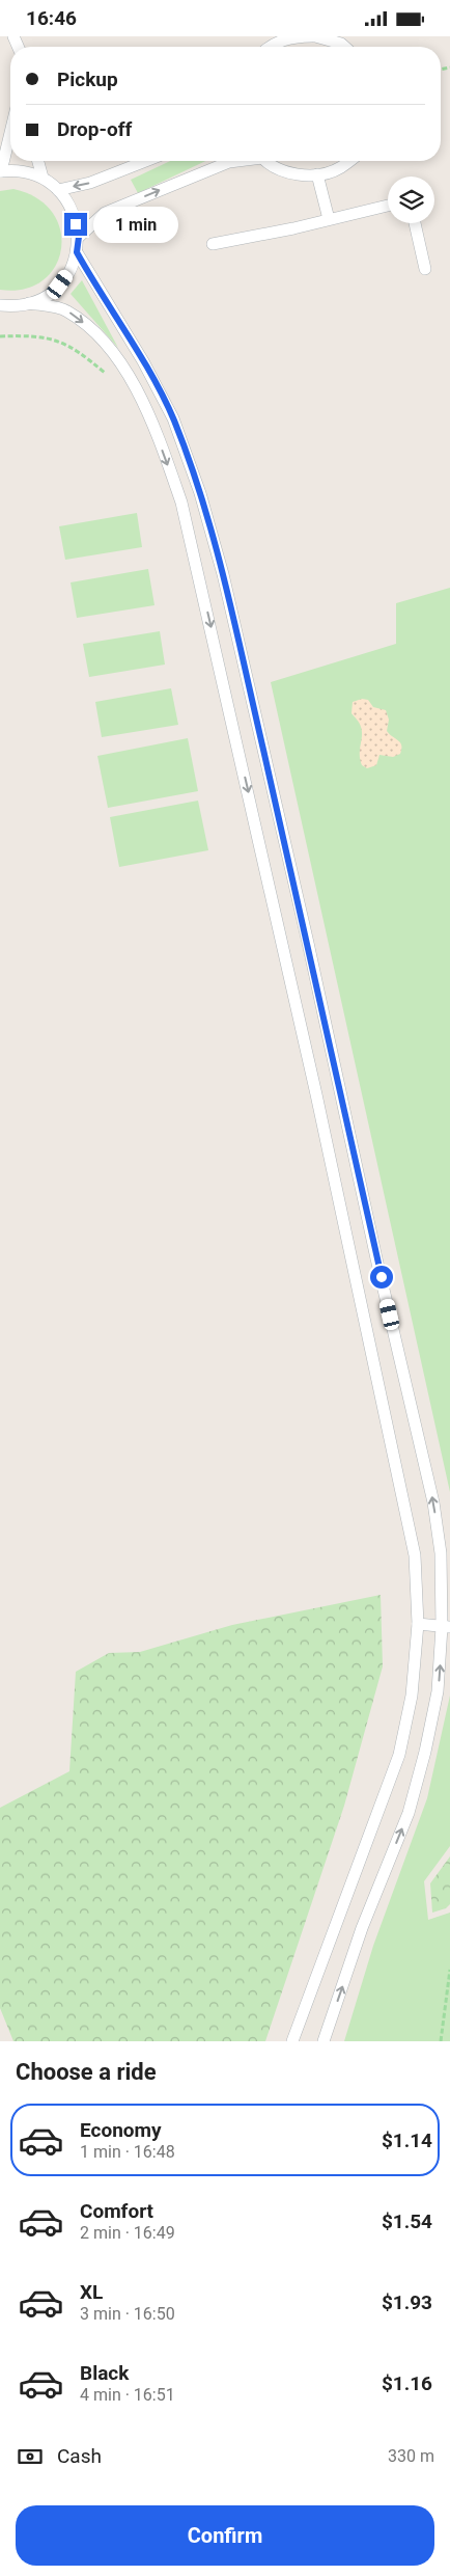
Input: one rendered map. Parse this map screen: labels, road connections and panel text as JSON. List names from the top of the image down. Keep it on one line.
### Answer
{"page":{"status":"16:46","banner":["Pickup","Drop-off"],"bubble":"1 min","heading":"Choose a ride","list":[{"name":"Economy","note":"1 min · 16:48","value":"$1.14"},{"name":"Comfort","note":"2 min · 16:49","value":"$1.54"},{"name":"XL","note":"3 min · 16:50","value":"$1.93"},{"name":"Black","note":"4 min · 16:51","value":"$1.16"}],"pay":["Cash","330 m"],"buttons":"Confirm"}}
